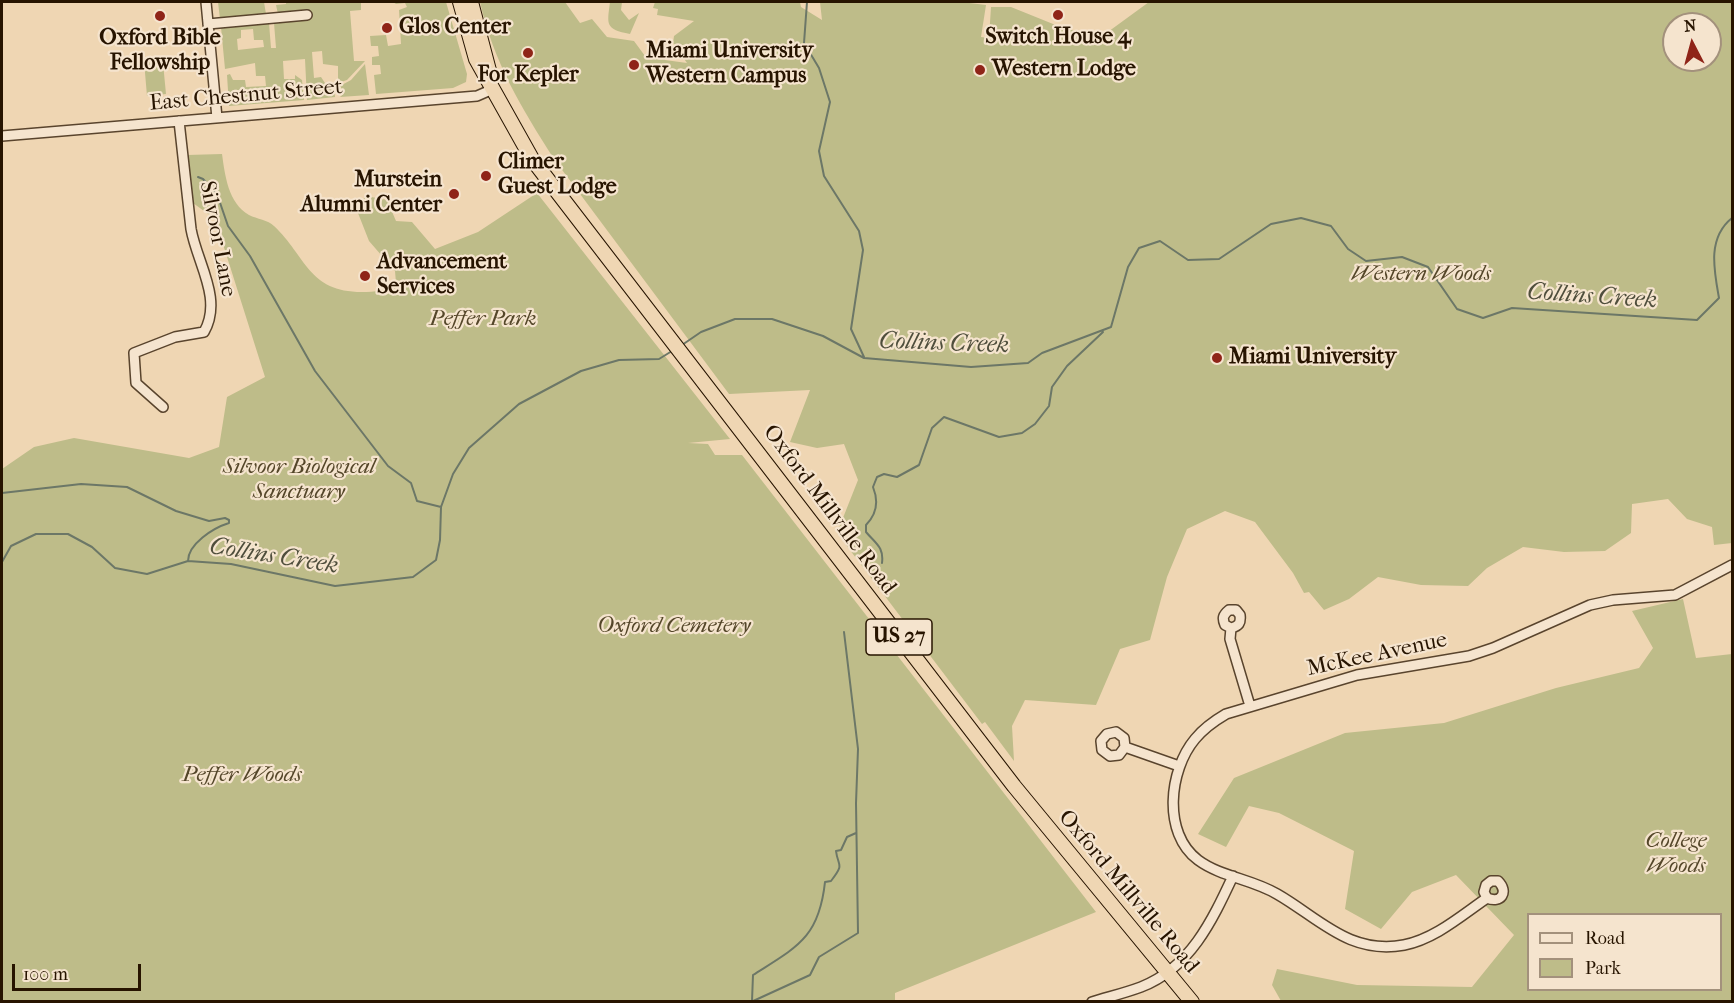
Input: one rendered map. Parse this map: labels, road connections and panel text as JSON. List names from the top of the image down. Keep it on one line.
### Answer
{"streets":{"highway":["Oxford Millville Road","US 27"],"street":["East Chestnut Street","Silvoor Lane","McKee Avenue"]},"crossings":[["East Chestnut Street","Silvoor Lane"],["East Chestnut Street","Oxford Millville Road"],["East Chestnut Street","US 27"],["Oxford Millville Road","US 27"]],"water":["Collins Creek"],"parks":["Western Woods","Peffer Park","Silvoor Biological Sanctuary","Oxford Cemetery","Peffer Woods","College Woods"],"places":["Switch House 4","Oxford Bible Fellowship","Glos Center","For Kepler","Miami University Western Campus","Western Lodge","Climer Guest Lodge","Murstein Alumni Center","Advancement Services","Miami University"],"legend":["Road","Park"],"scale_bar":"100 m","north":"top"}
